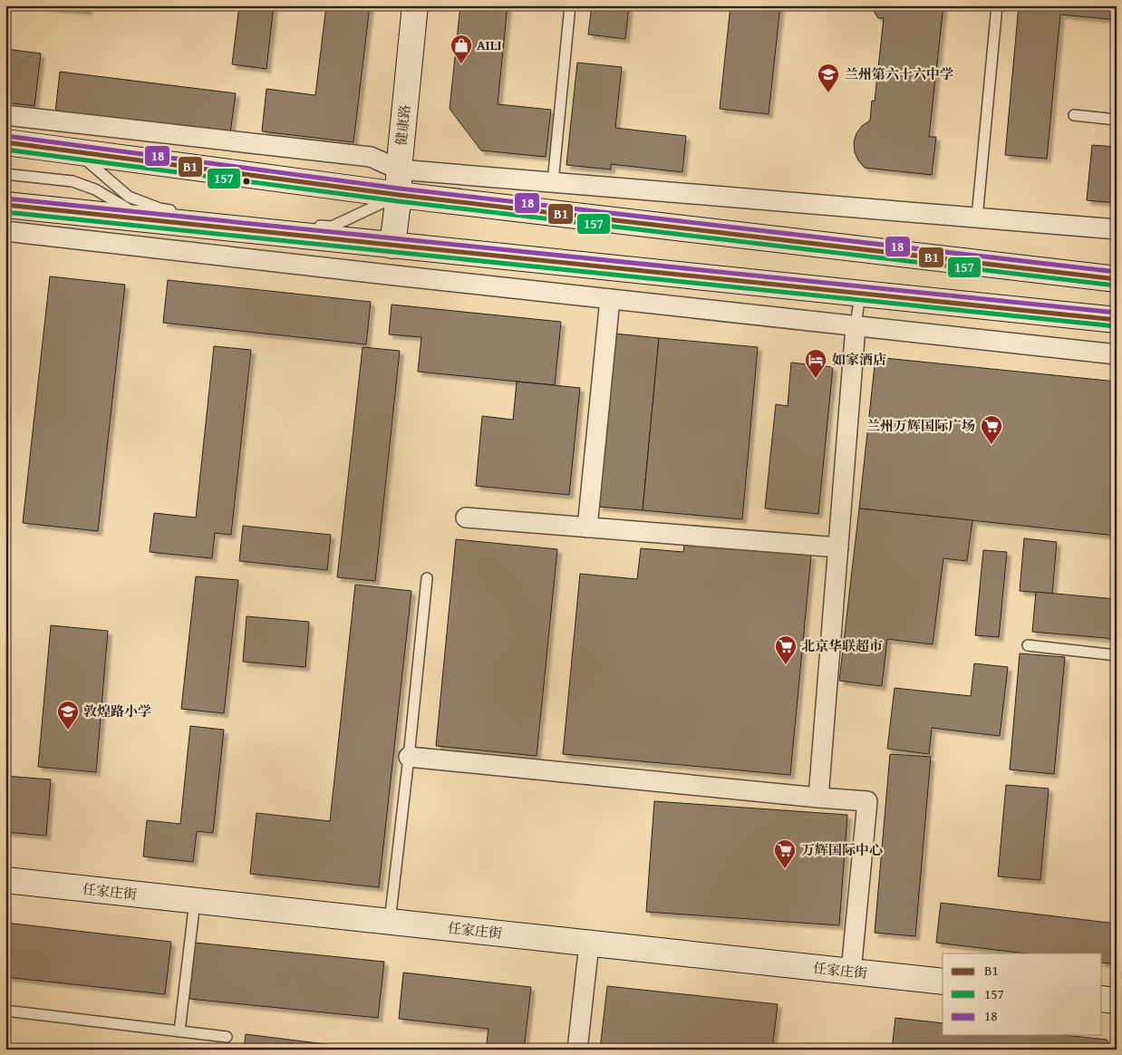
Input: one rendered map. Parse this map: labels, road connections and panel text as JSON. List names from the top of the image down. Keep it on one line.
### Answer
{"streets":{"main road":["健康路","任家庄街"]},"places":{"shop":["AILI"],"school or university":["兰州第六十六中学","敦煌路小学"],"hotel":["如家酒店"],"supermarket":["兰州万辉国际广场","北京华联超市","万辉国际中心"]},"lines":["transit line 18","transit line B1","transit line 157"],"legend":["B1","157","18"]}
